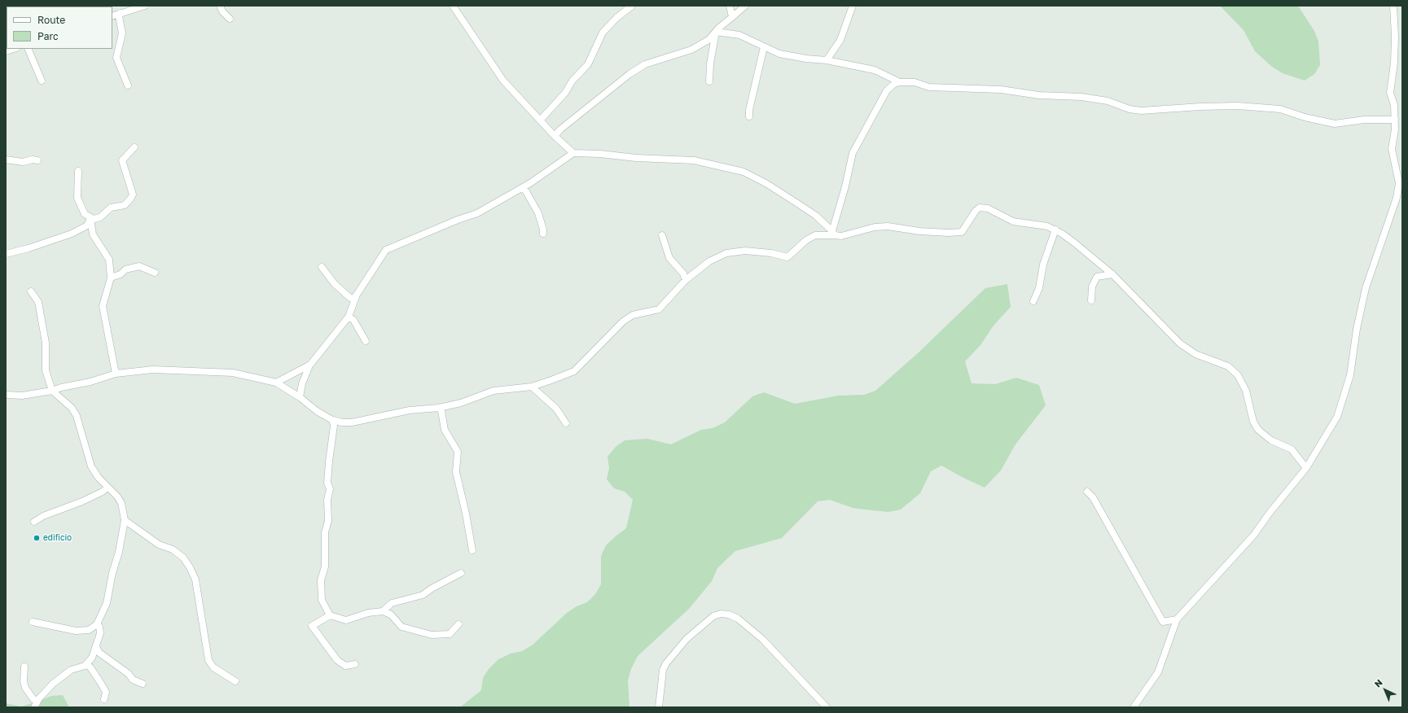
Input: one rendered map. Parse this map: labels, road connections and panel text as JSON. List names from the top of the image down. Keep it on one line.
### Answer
{"places":["edificio"],"legend":["Route","Parc"],"north":"top left"}
